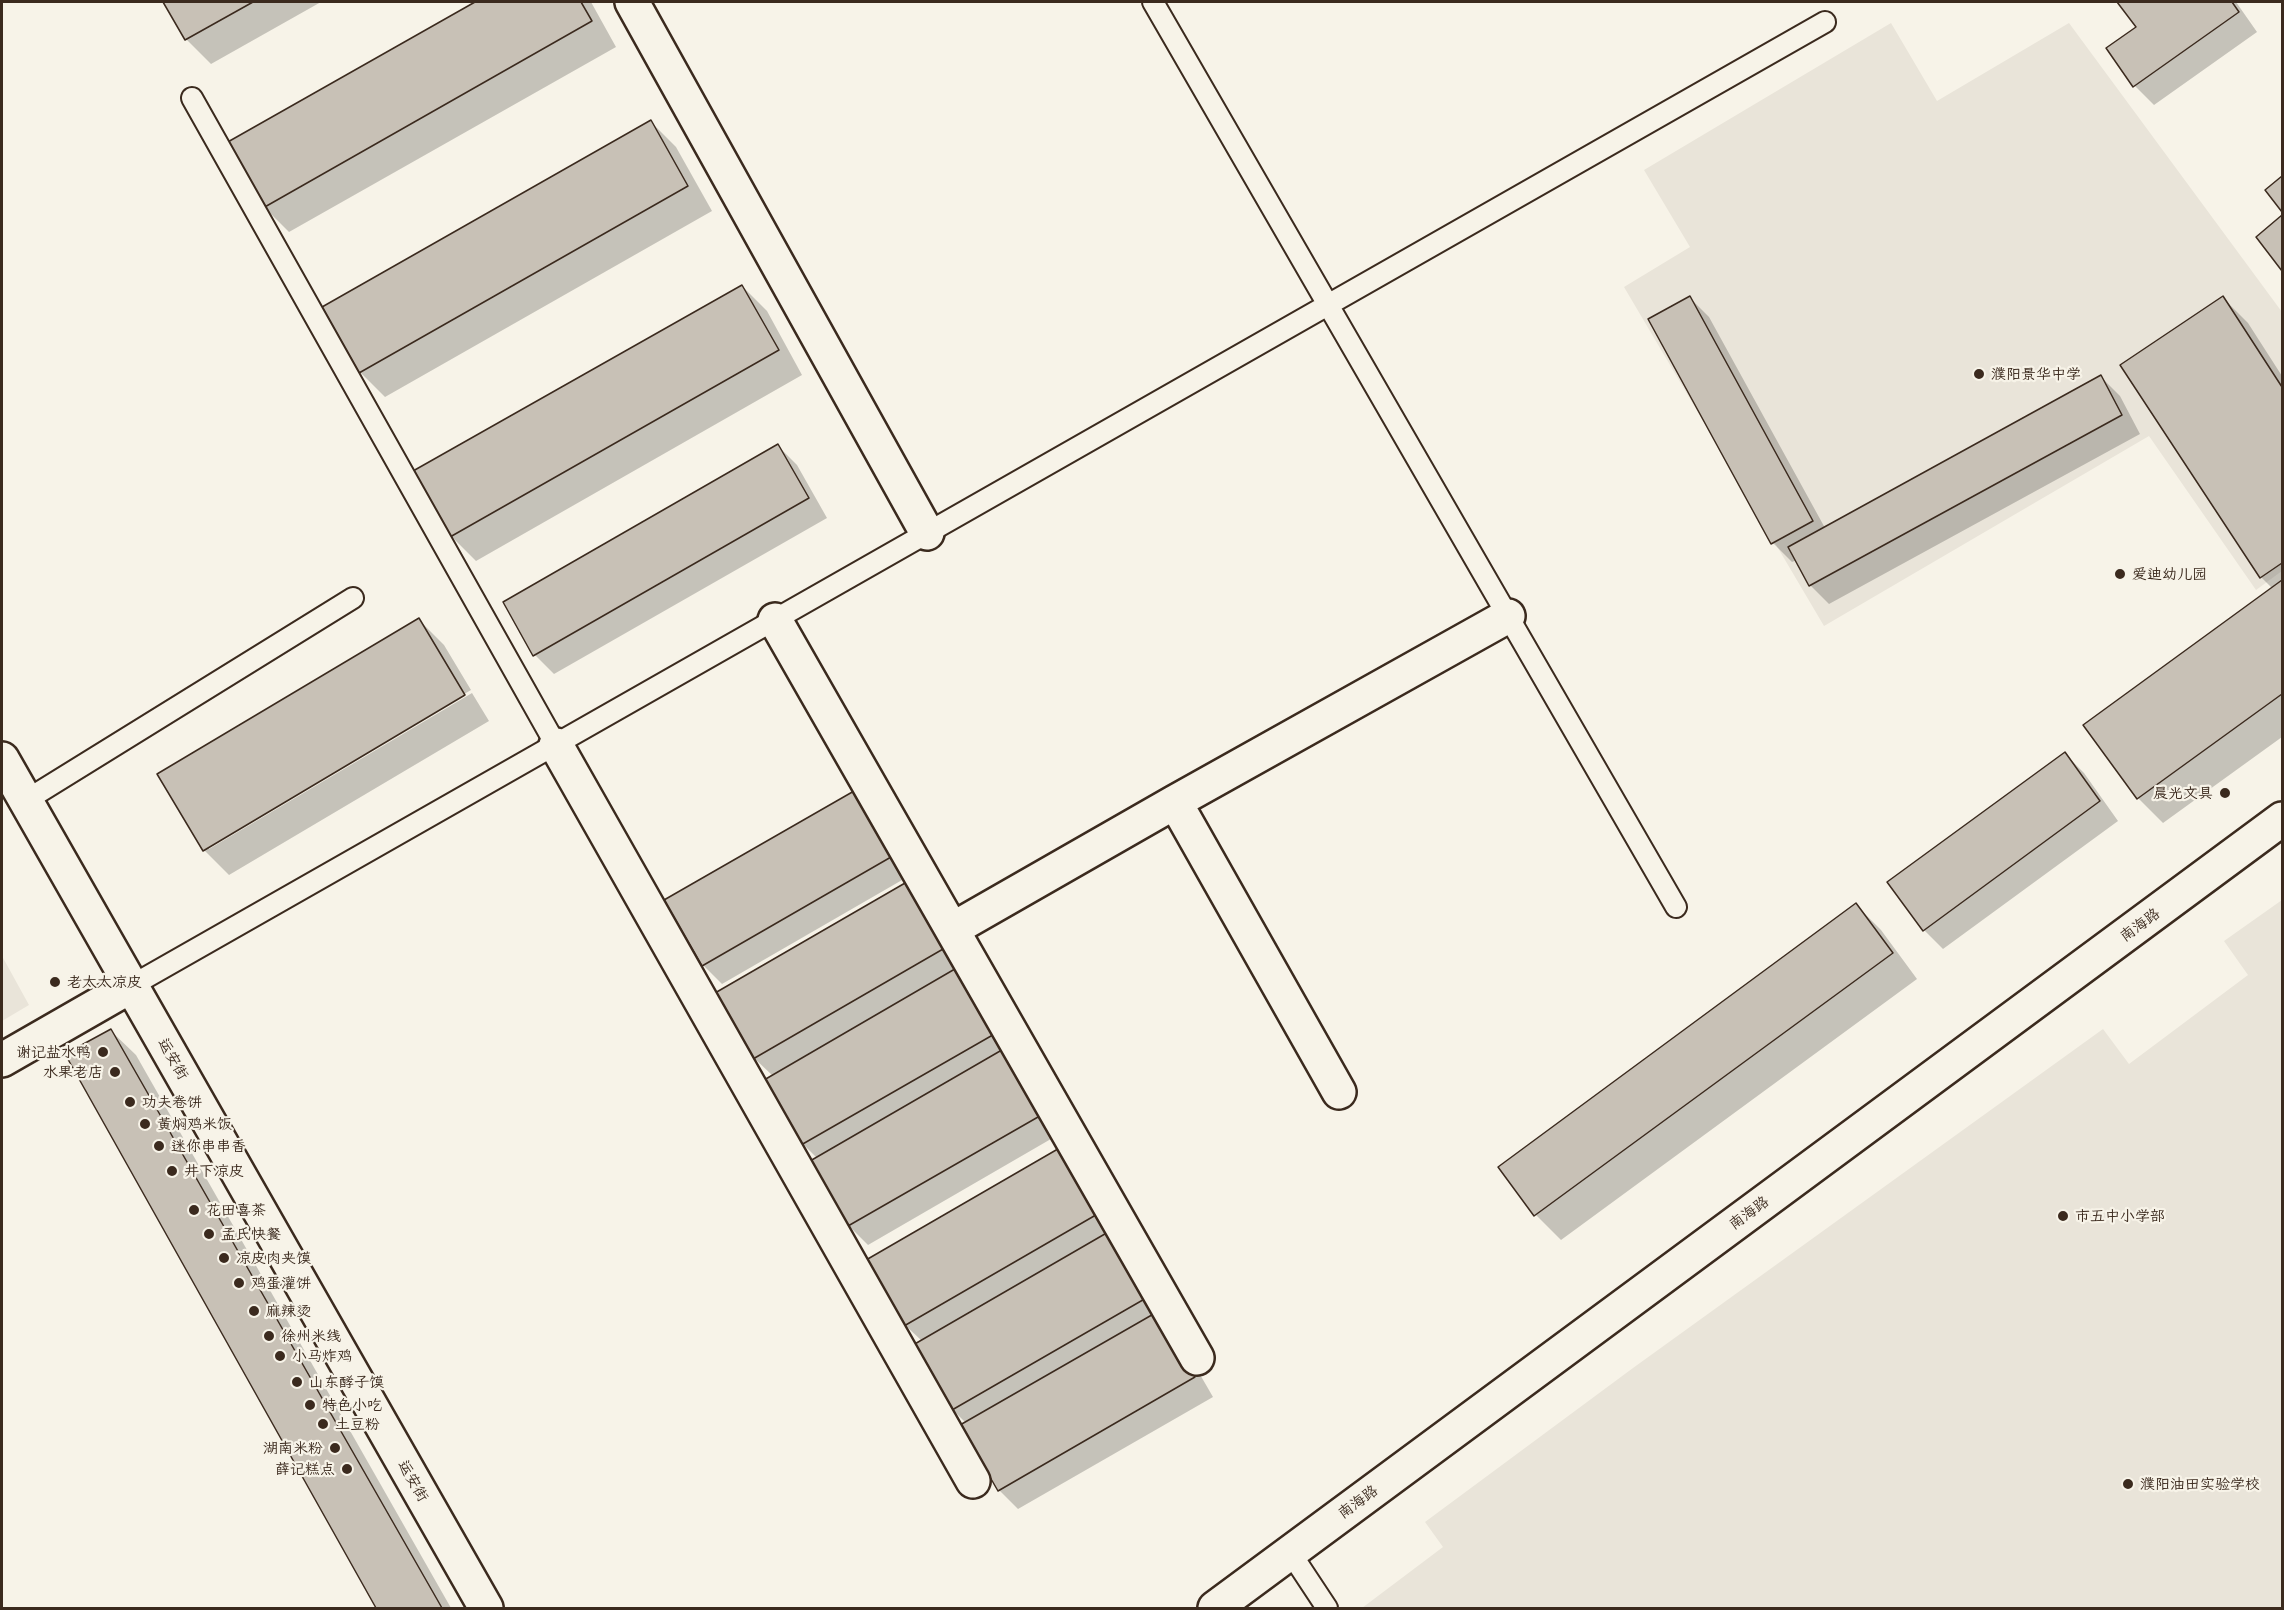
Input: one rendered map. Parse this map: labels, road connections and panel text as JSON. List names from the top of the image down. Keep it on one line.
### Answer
{"streets":{"street":["南海路","运安街"]},"places":["濮阳景华中学","爱迪幼儿园","晨光文具","老太太凉皮","谢记盐水鸭","水果老店","功夫卷饼","黄焖鸡米饭","迷你串串香","井下凉皮","花田喜茶","市五中小学部","孟氏快餐","凉皮肉夹馍","鸡蛋灌饼","麻辣烫","徐州米线","小马炸鸡","山东酵子馍","特色小吃","土豆粉","湖南米粉","薛记糕点","濮阳油田实验学校"]}
